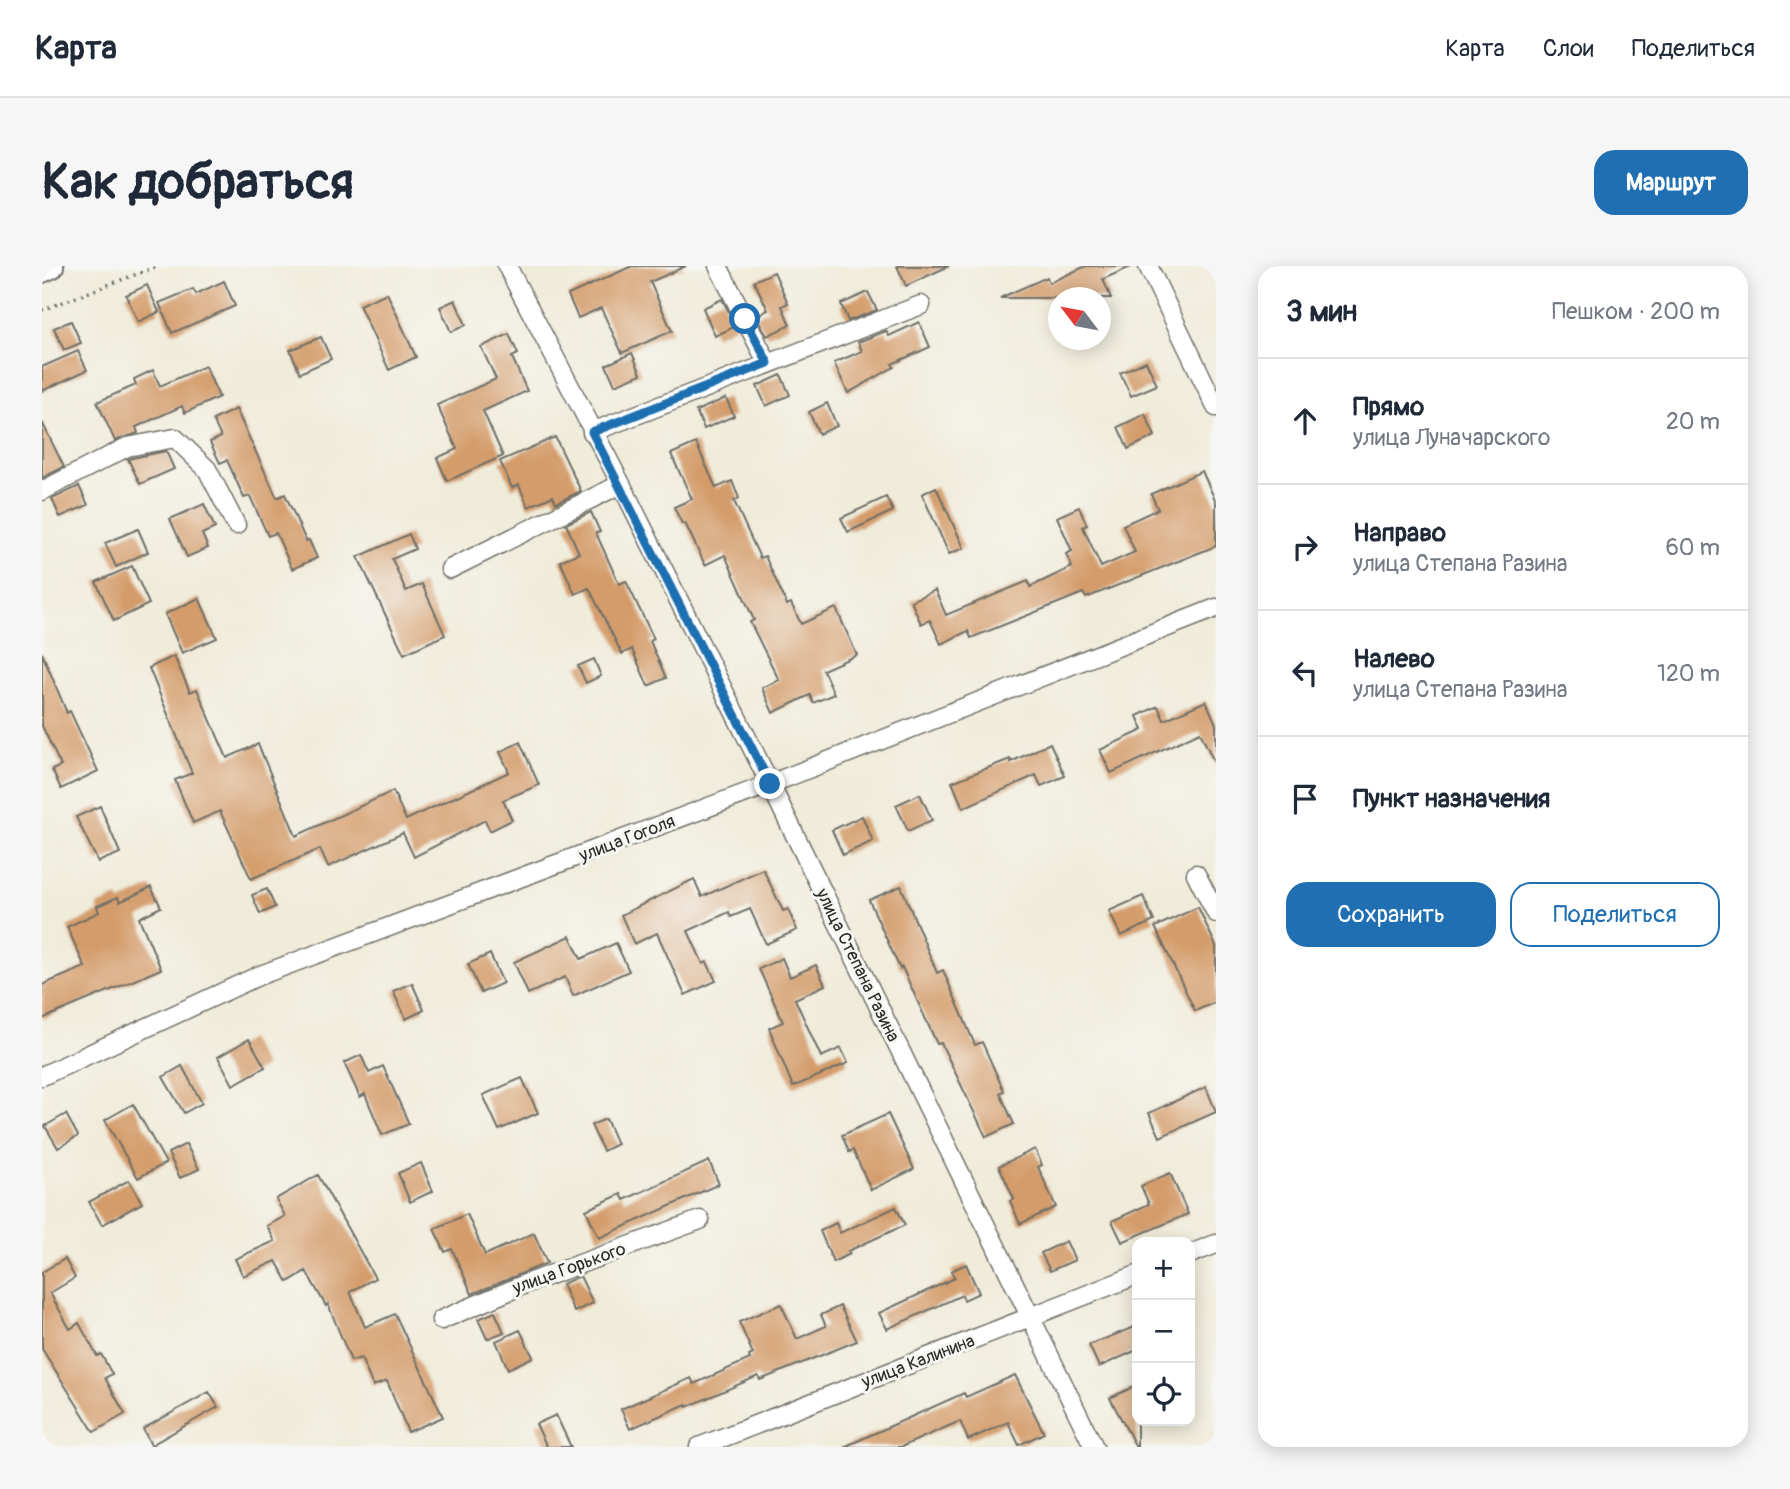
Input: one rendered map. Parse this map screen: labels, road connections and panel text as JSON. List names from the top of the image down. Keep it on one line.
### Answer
{"streets":{"street":["улица Гоголя","улица Степана Разина","улица Горького","улица Калинина"]},"crossings":[["улица Гоголя","улица Степана Разина"],["улица Степана Разина","улица Калинина"]],"north":"top left","page":{"header":"Карта","nav":["Карта","Слои","Поделиться"],"buttons":["Маршрут",["Сохранить","Поделиться"]],"title":"Как добраться","heading":["3 мин","Пешком · 200 m"],"list":[["Прямо","улица Луначарского","20 m"],["Направо","улица Степана Разина","60 m"],["Налево","улица Степана Разина","120 m"],"Пункт назначения"],"map_buttons":["+","−"]}}
